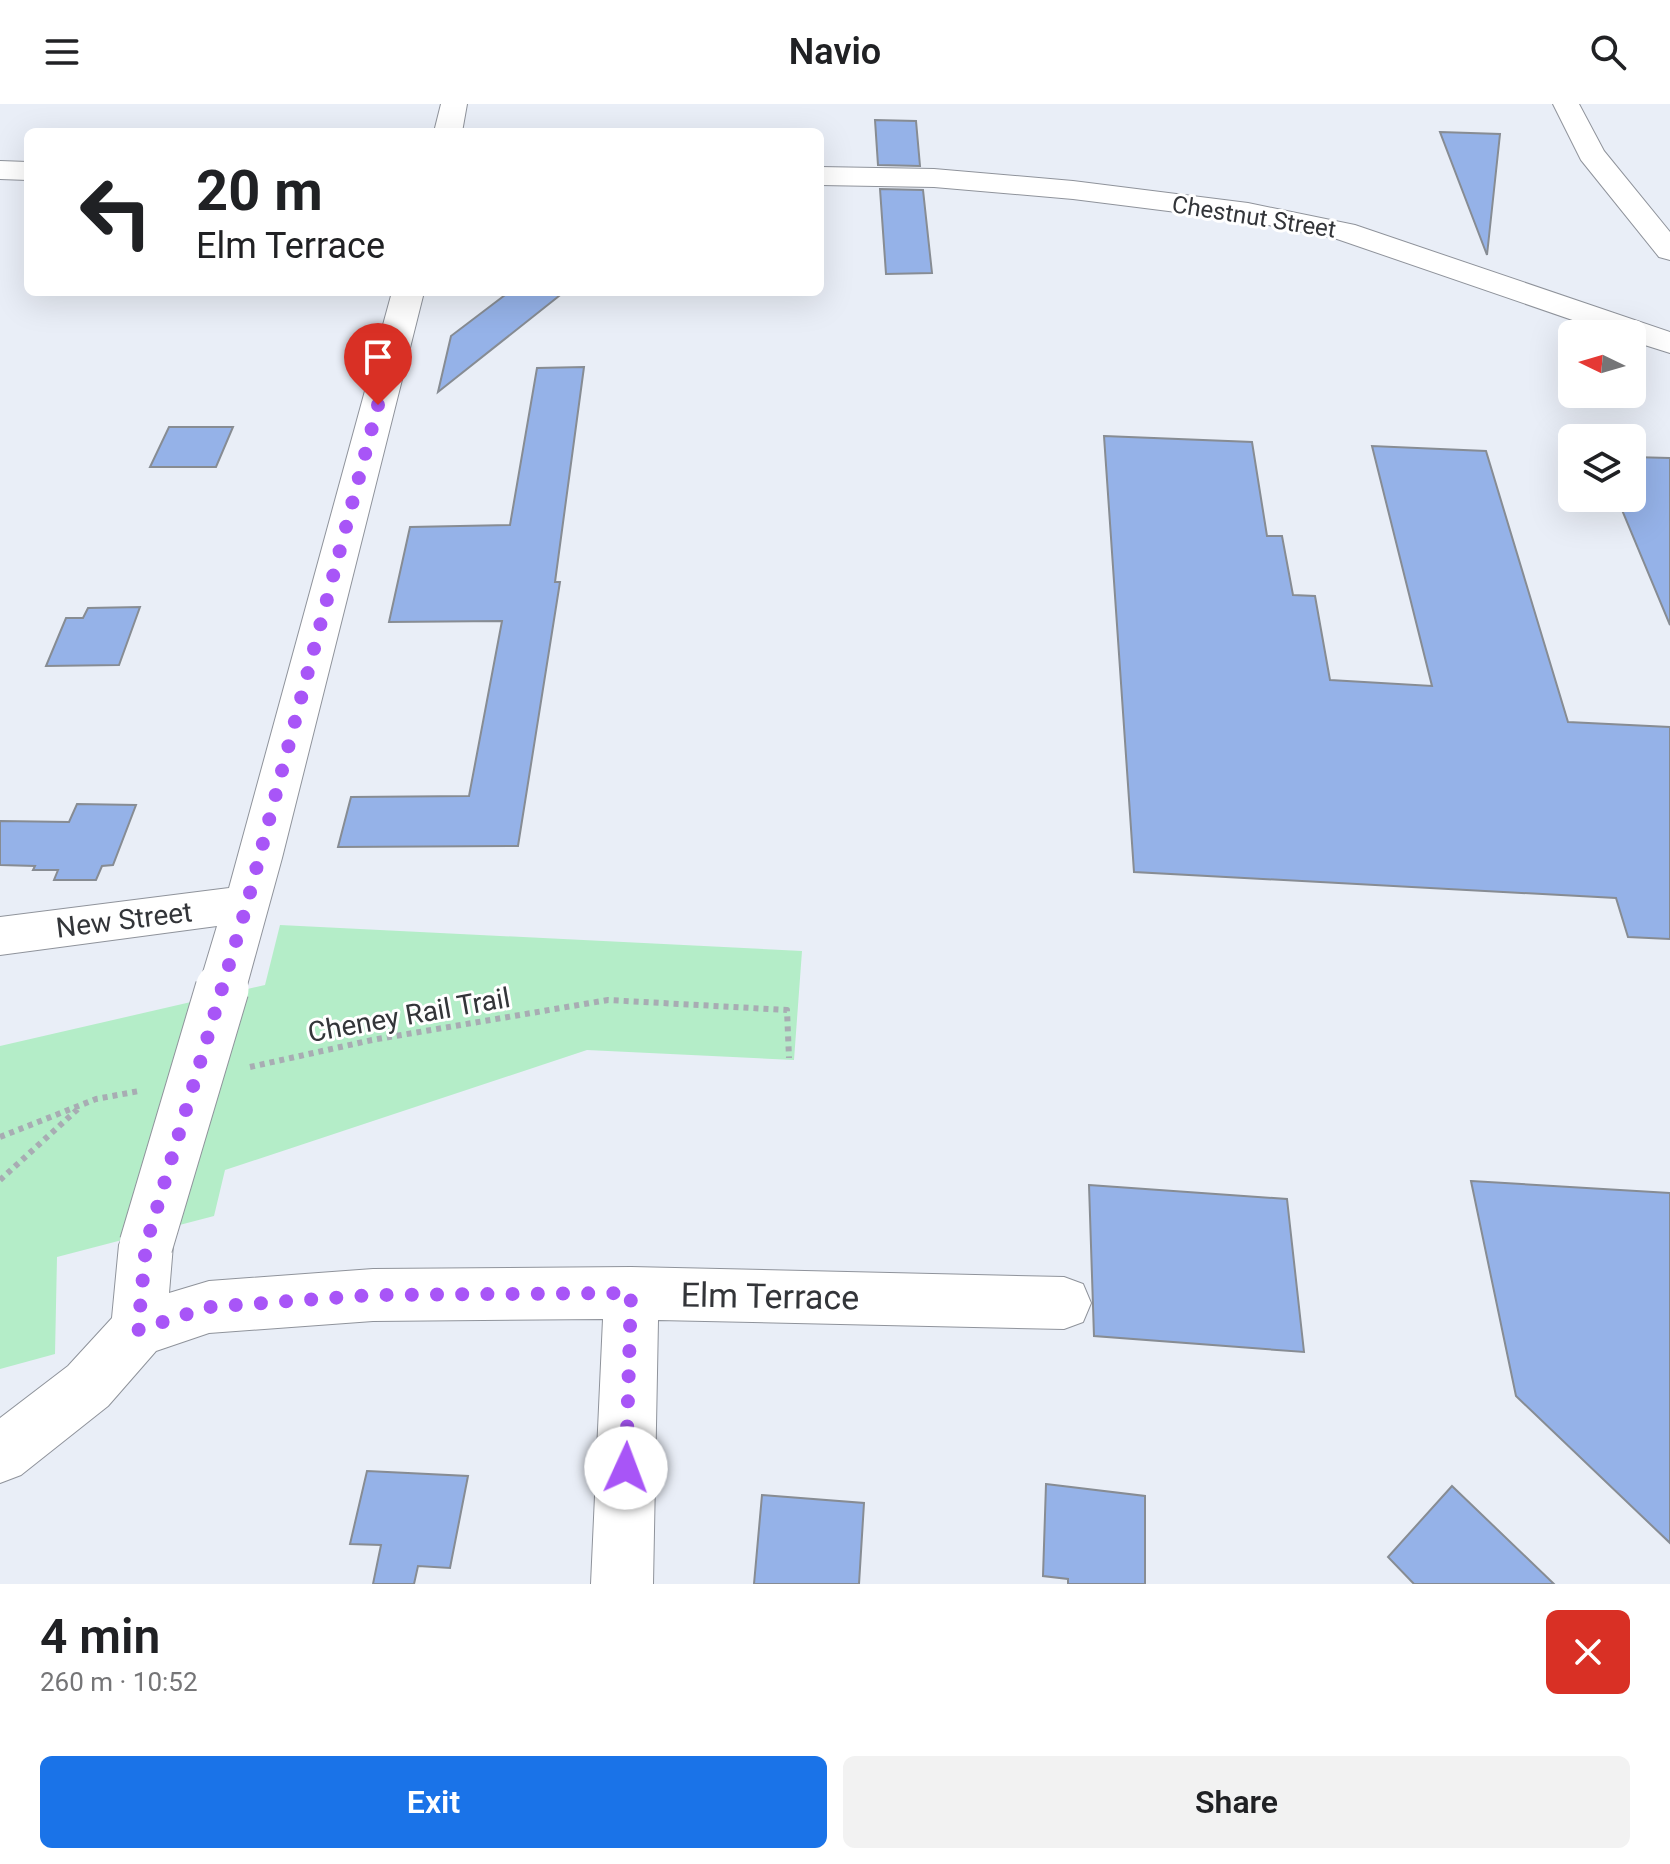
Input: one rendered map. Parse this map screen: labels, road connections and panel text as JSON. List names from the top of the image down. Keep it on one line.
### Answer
{"streets":{"street":["Chestnut Street","New Street","Elm Terrace"],"path":["Cheney Rail Trail"]},"north":"left","page":{"header":"Navio","turn":["20 m","Elm Terrace"],"heading":["4 min","260 m · 10:52"],"buttons":["Exit","Share"]}}
